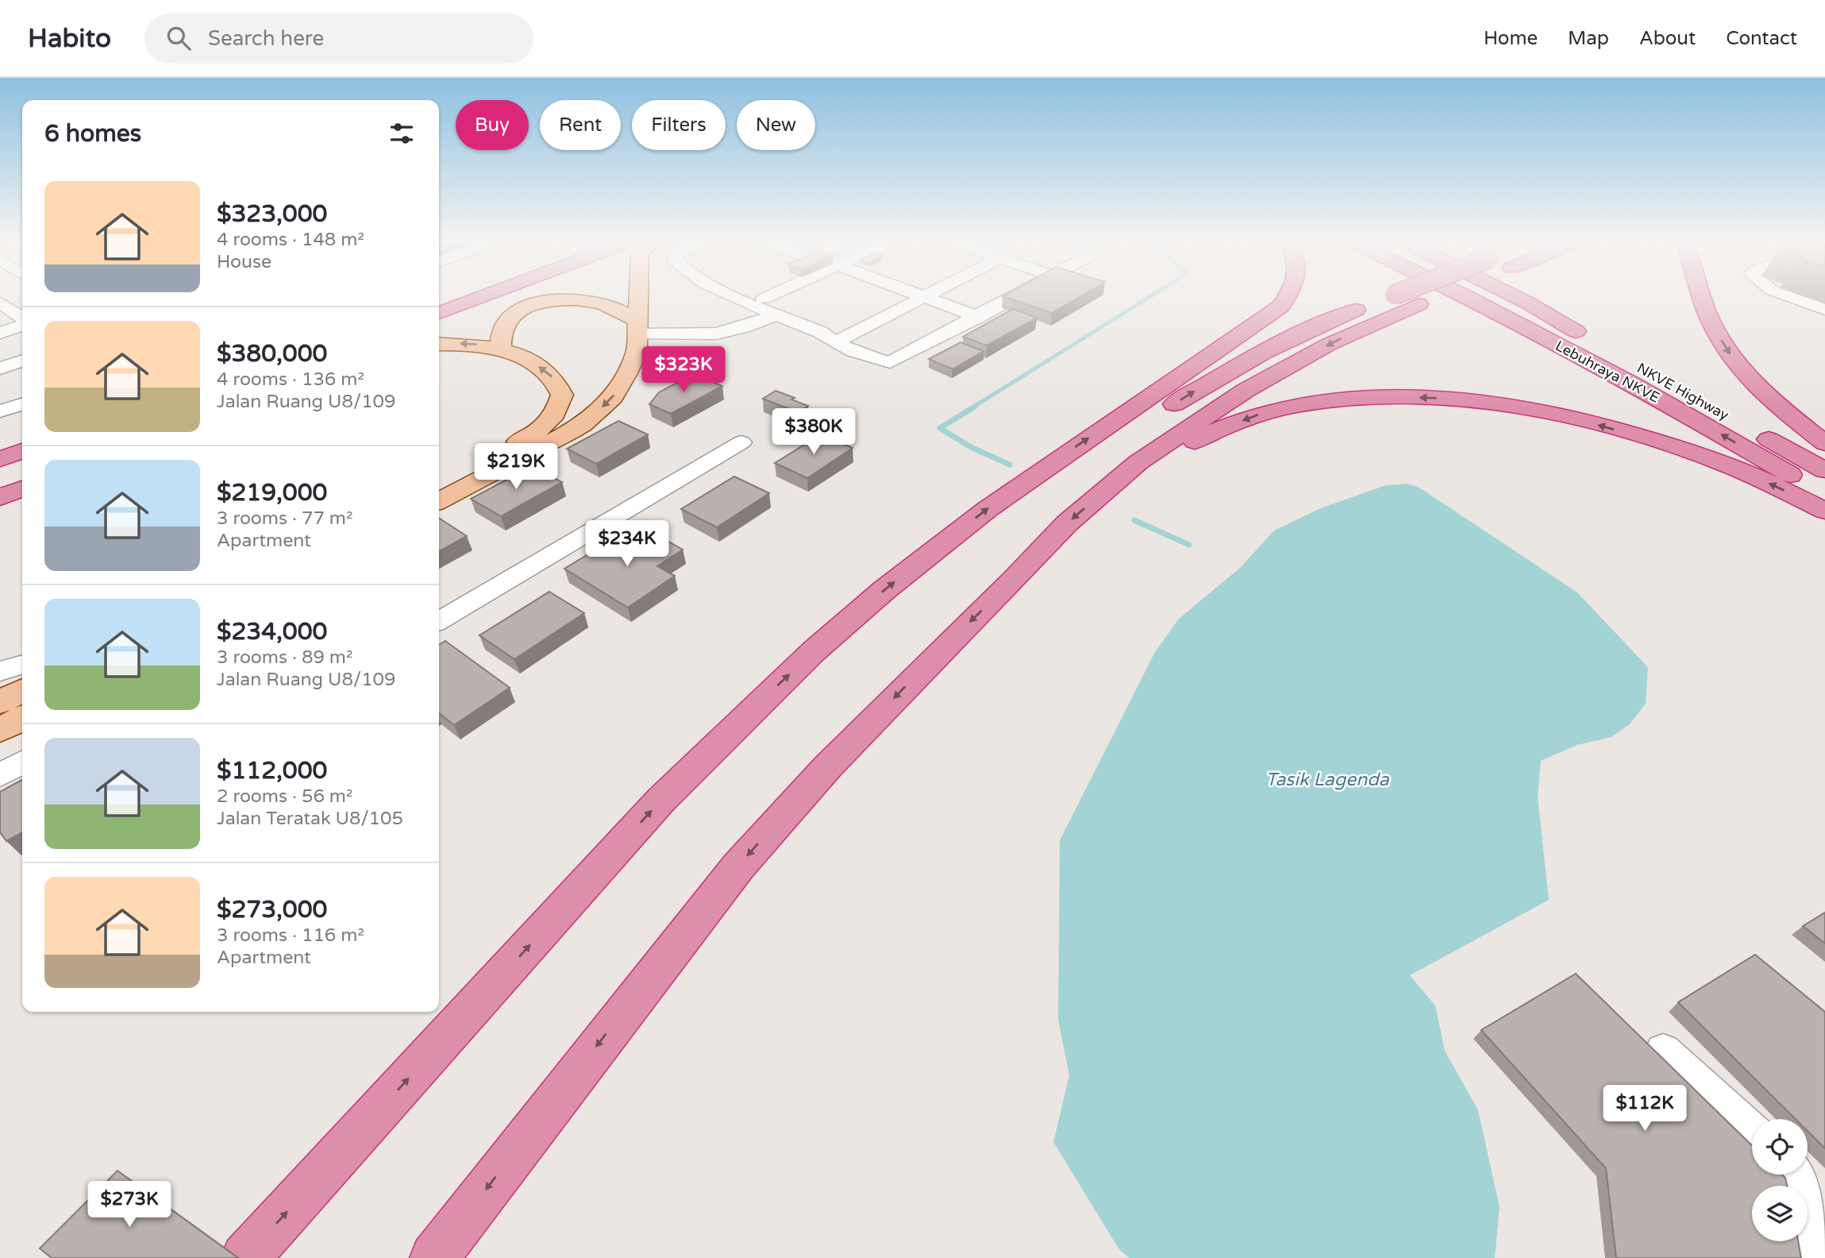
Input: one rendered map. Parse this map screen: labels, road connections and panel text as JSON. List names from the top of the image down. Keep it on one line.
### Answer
{"streets":{"highway":["Lebuhraya NKVE","NKVE Highway"]},"water":["Tasik Lagenda"],"page":{"header":"Habito","search":"Search here","nav":["Home","Map","About","Contact"],"chip":["Buy","Rent","Filters","New"],"heading":"6 homes","list":[{"name":"$323,000","note":"4 rooms · 148 m² · House"},{"name":"$380,000","note":"4 rooms · 136 m² · Jalan Ruang U8/109"},{"name":"$219,000","note":"3 rooms · 77 m² · Apartment"},{"name":"$234,000","note":"3 rooms · 89 m² · Jalan Ruang U8/109"},{"name":"$112,000","note":"2 rooms · 56 m² · Jalan Teratak U8/105"},{"name":"$273,000","note":"3 rooms · 116 m² · Apartment"}],"price":["$323K","$380K","$219K","$234K","$112K","$273K"]}}
